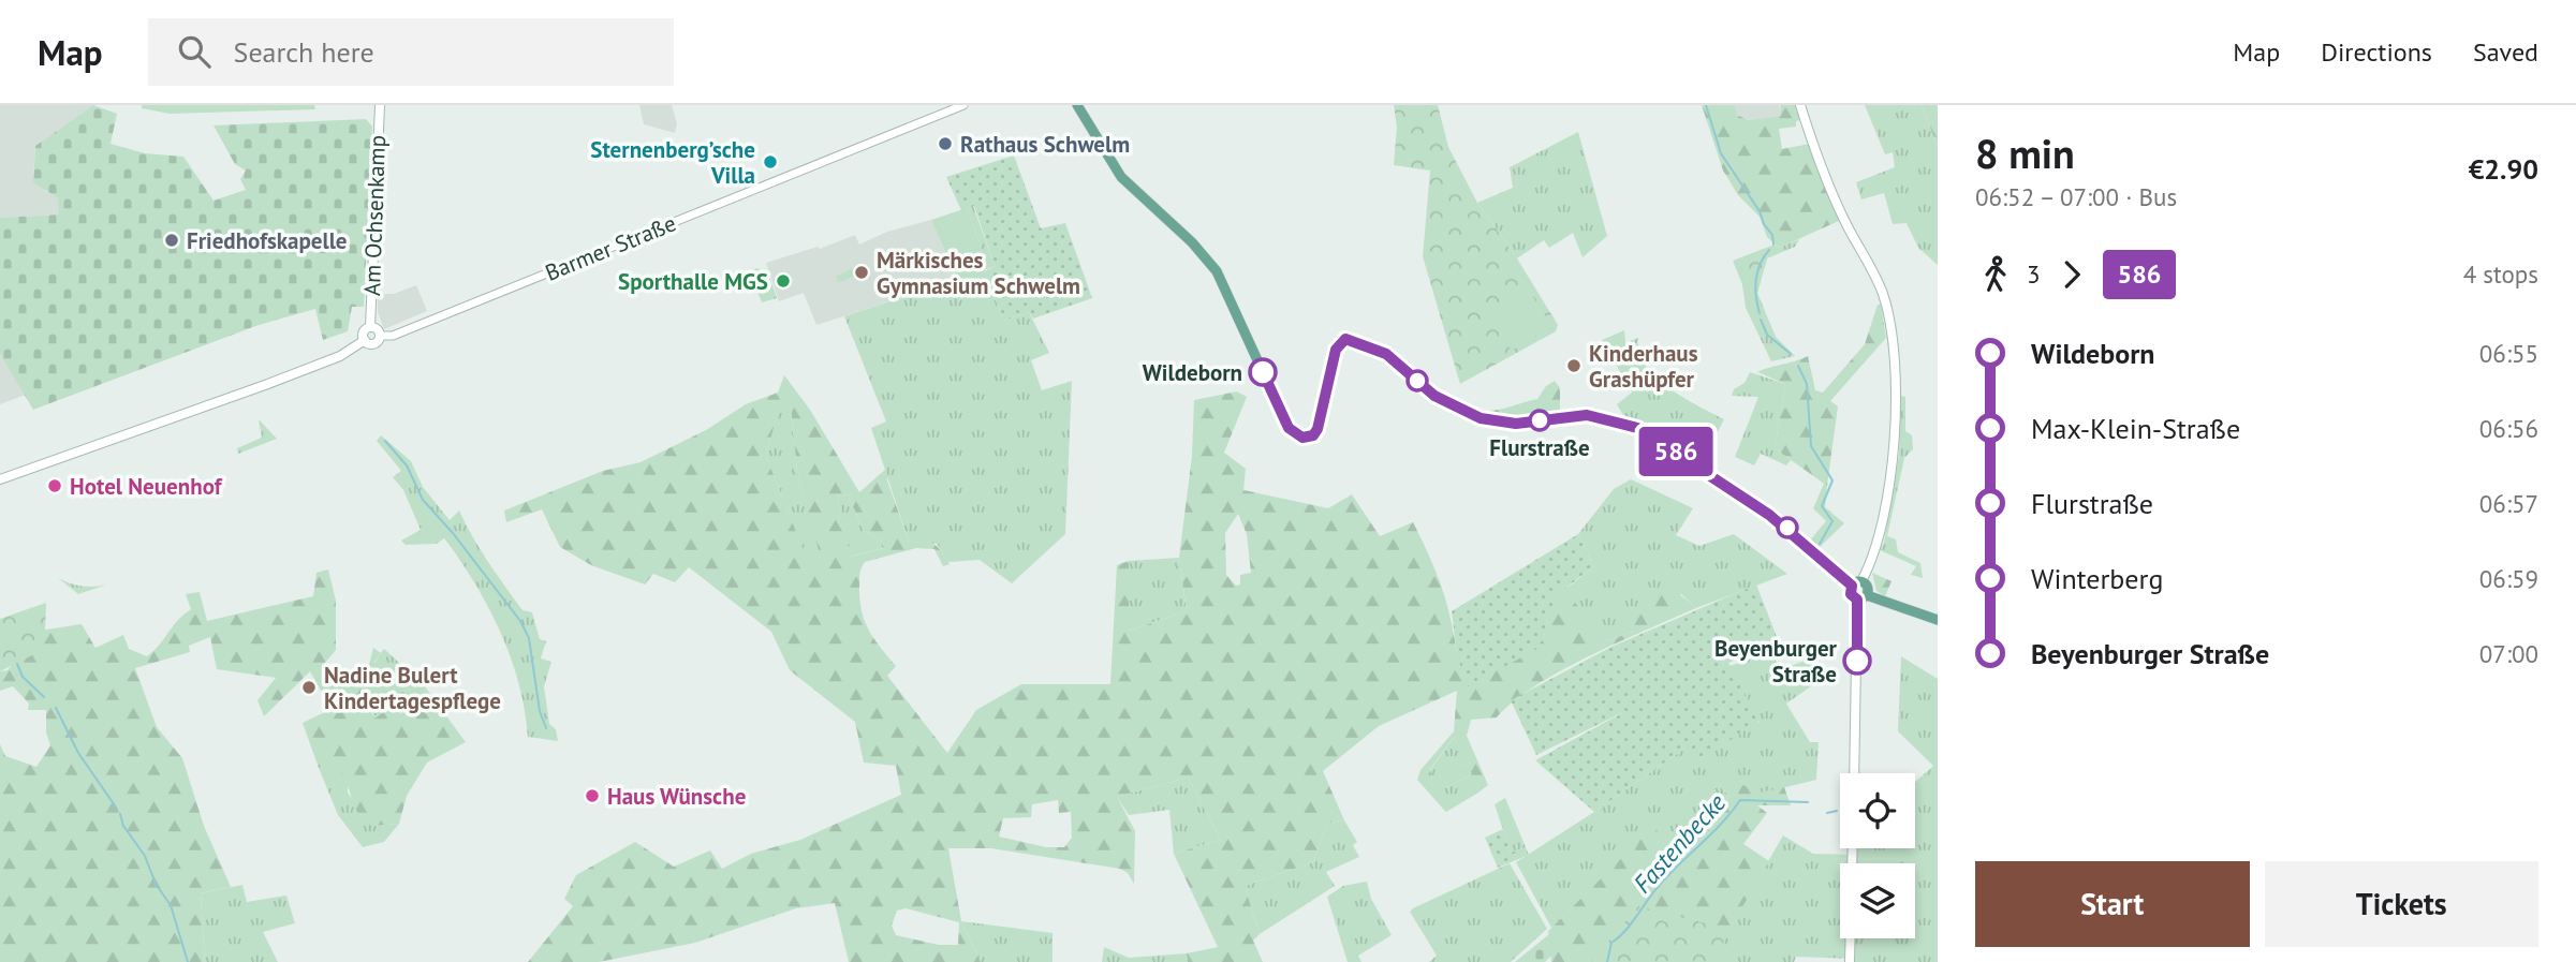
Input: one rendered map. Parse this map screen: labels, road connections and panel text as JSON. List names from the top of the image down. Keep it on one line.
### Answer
{"streets":{"main road":["Am Ochsenkamp"],"street":["Barmer Straße"]},"crossings":[["Am Ochsenkamp","Barmer Straße"]],"water":["Fastenbecke"],"places":["Rathaus Schwelm","Sternenberg’sche Villa","Friedhofskapelle","Märkisches Gymnasium Schwelm","Sporthalle MGS","Kinderhaus Grashüpfer","Wildeborn","Flurstraße","Hotel Neuenhof","Beyenburger Straße","Nadine Bulert Kindertagespflege","Haus Wünsche"],"lines":["bus line 586"],"page":{"header":"Map","search":"Search here","nav":["Map","Directions","Saved"],"on_map":"586","heading":["8 min","06:52 – 07:00 · Bus","€2.90"],"legs":["3","586","4 stops"],"list":[{"name":"Wildeborn","value":"06:55"},{"name":"Max-Klein-Straße","value":"06:56"},{"name":"Flurstraße","value":"06:57"},{"name":"Winterberg","value":"06:59"},{"name":"Beyenburger Straße","value":"07:00"}],"buttons":["Start","Tickets"]}}
